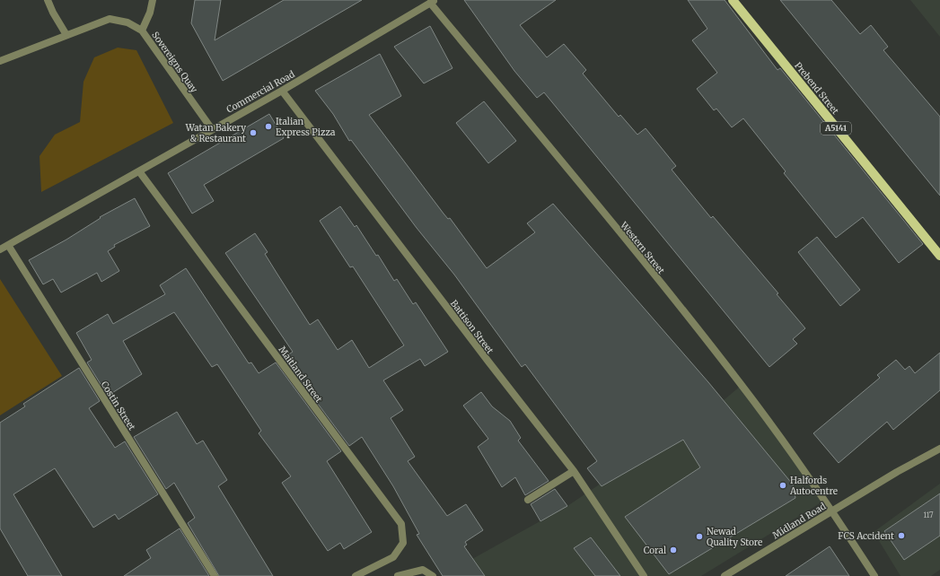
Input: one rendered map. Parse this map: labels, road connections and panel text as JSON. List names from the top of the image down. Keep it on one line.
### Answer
{"streets":{"main road":["Prebend Street","A5141"],"street":["Sovereigns Quay","Commercial Road","Western Street","Battison Street","Maitland Street","Costin Street","Midland Road"]},"crossings":[["Sovereigns Quay","Commercial Road"],["Commercial Road","Western Street"],["Commercial Road","Battison Street"],["Commercial Road","Maitland Street"],["Commercial Road","Costin Street"],["Western Street","Midland Road"]],"places":["Italian Express Pizza","Watan Bakery & Restaurant","Halfords Autocentre","FCS Accident","Newad Quality Store","Coral"],"house_numbers":["117"]}
